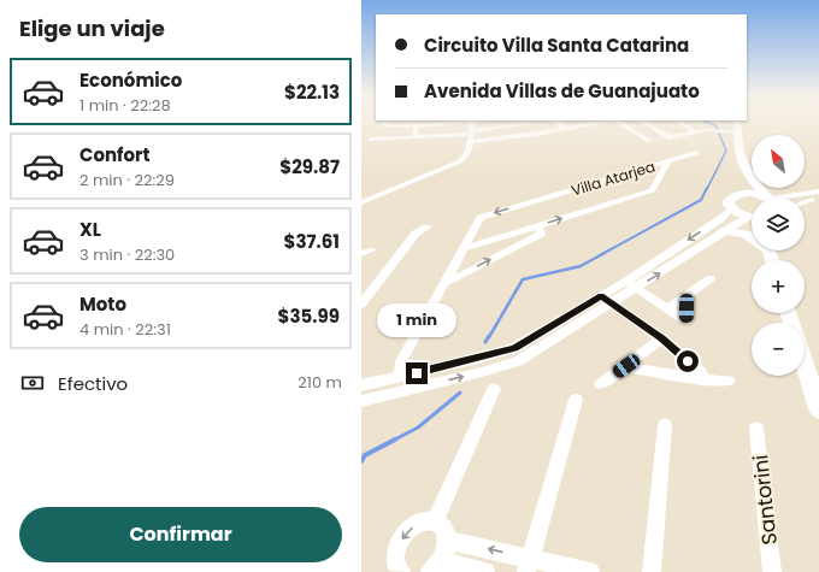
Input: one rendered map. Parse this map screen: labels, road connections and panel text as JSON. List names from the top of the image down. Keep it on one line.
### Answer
{"streets":{"street":["Villa Atarjea","Santorini"]},"north":"top left","page":{"heading":"Elige un viaje","banner":["Circuito Villa Santa Catarina","Avenida Villas de Guanajuato"],"list":[{"name":"Económico","note":"1 min · 22:28","value":"$22.13"},{"name":"Confort","note":"2 min · 22:29","value":"$29.87"},{"name":"XL","note":"3 min · 22:30","value":"$37.61"},{"name":"Moto","note":"4 min · 22:31","value":"$35.99"}],"map_buttons":["+","−"],"bubble":"1 min","pay":["Efectivo","210 m"],"buttons":"Confirmar"}}
